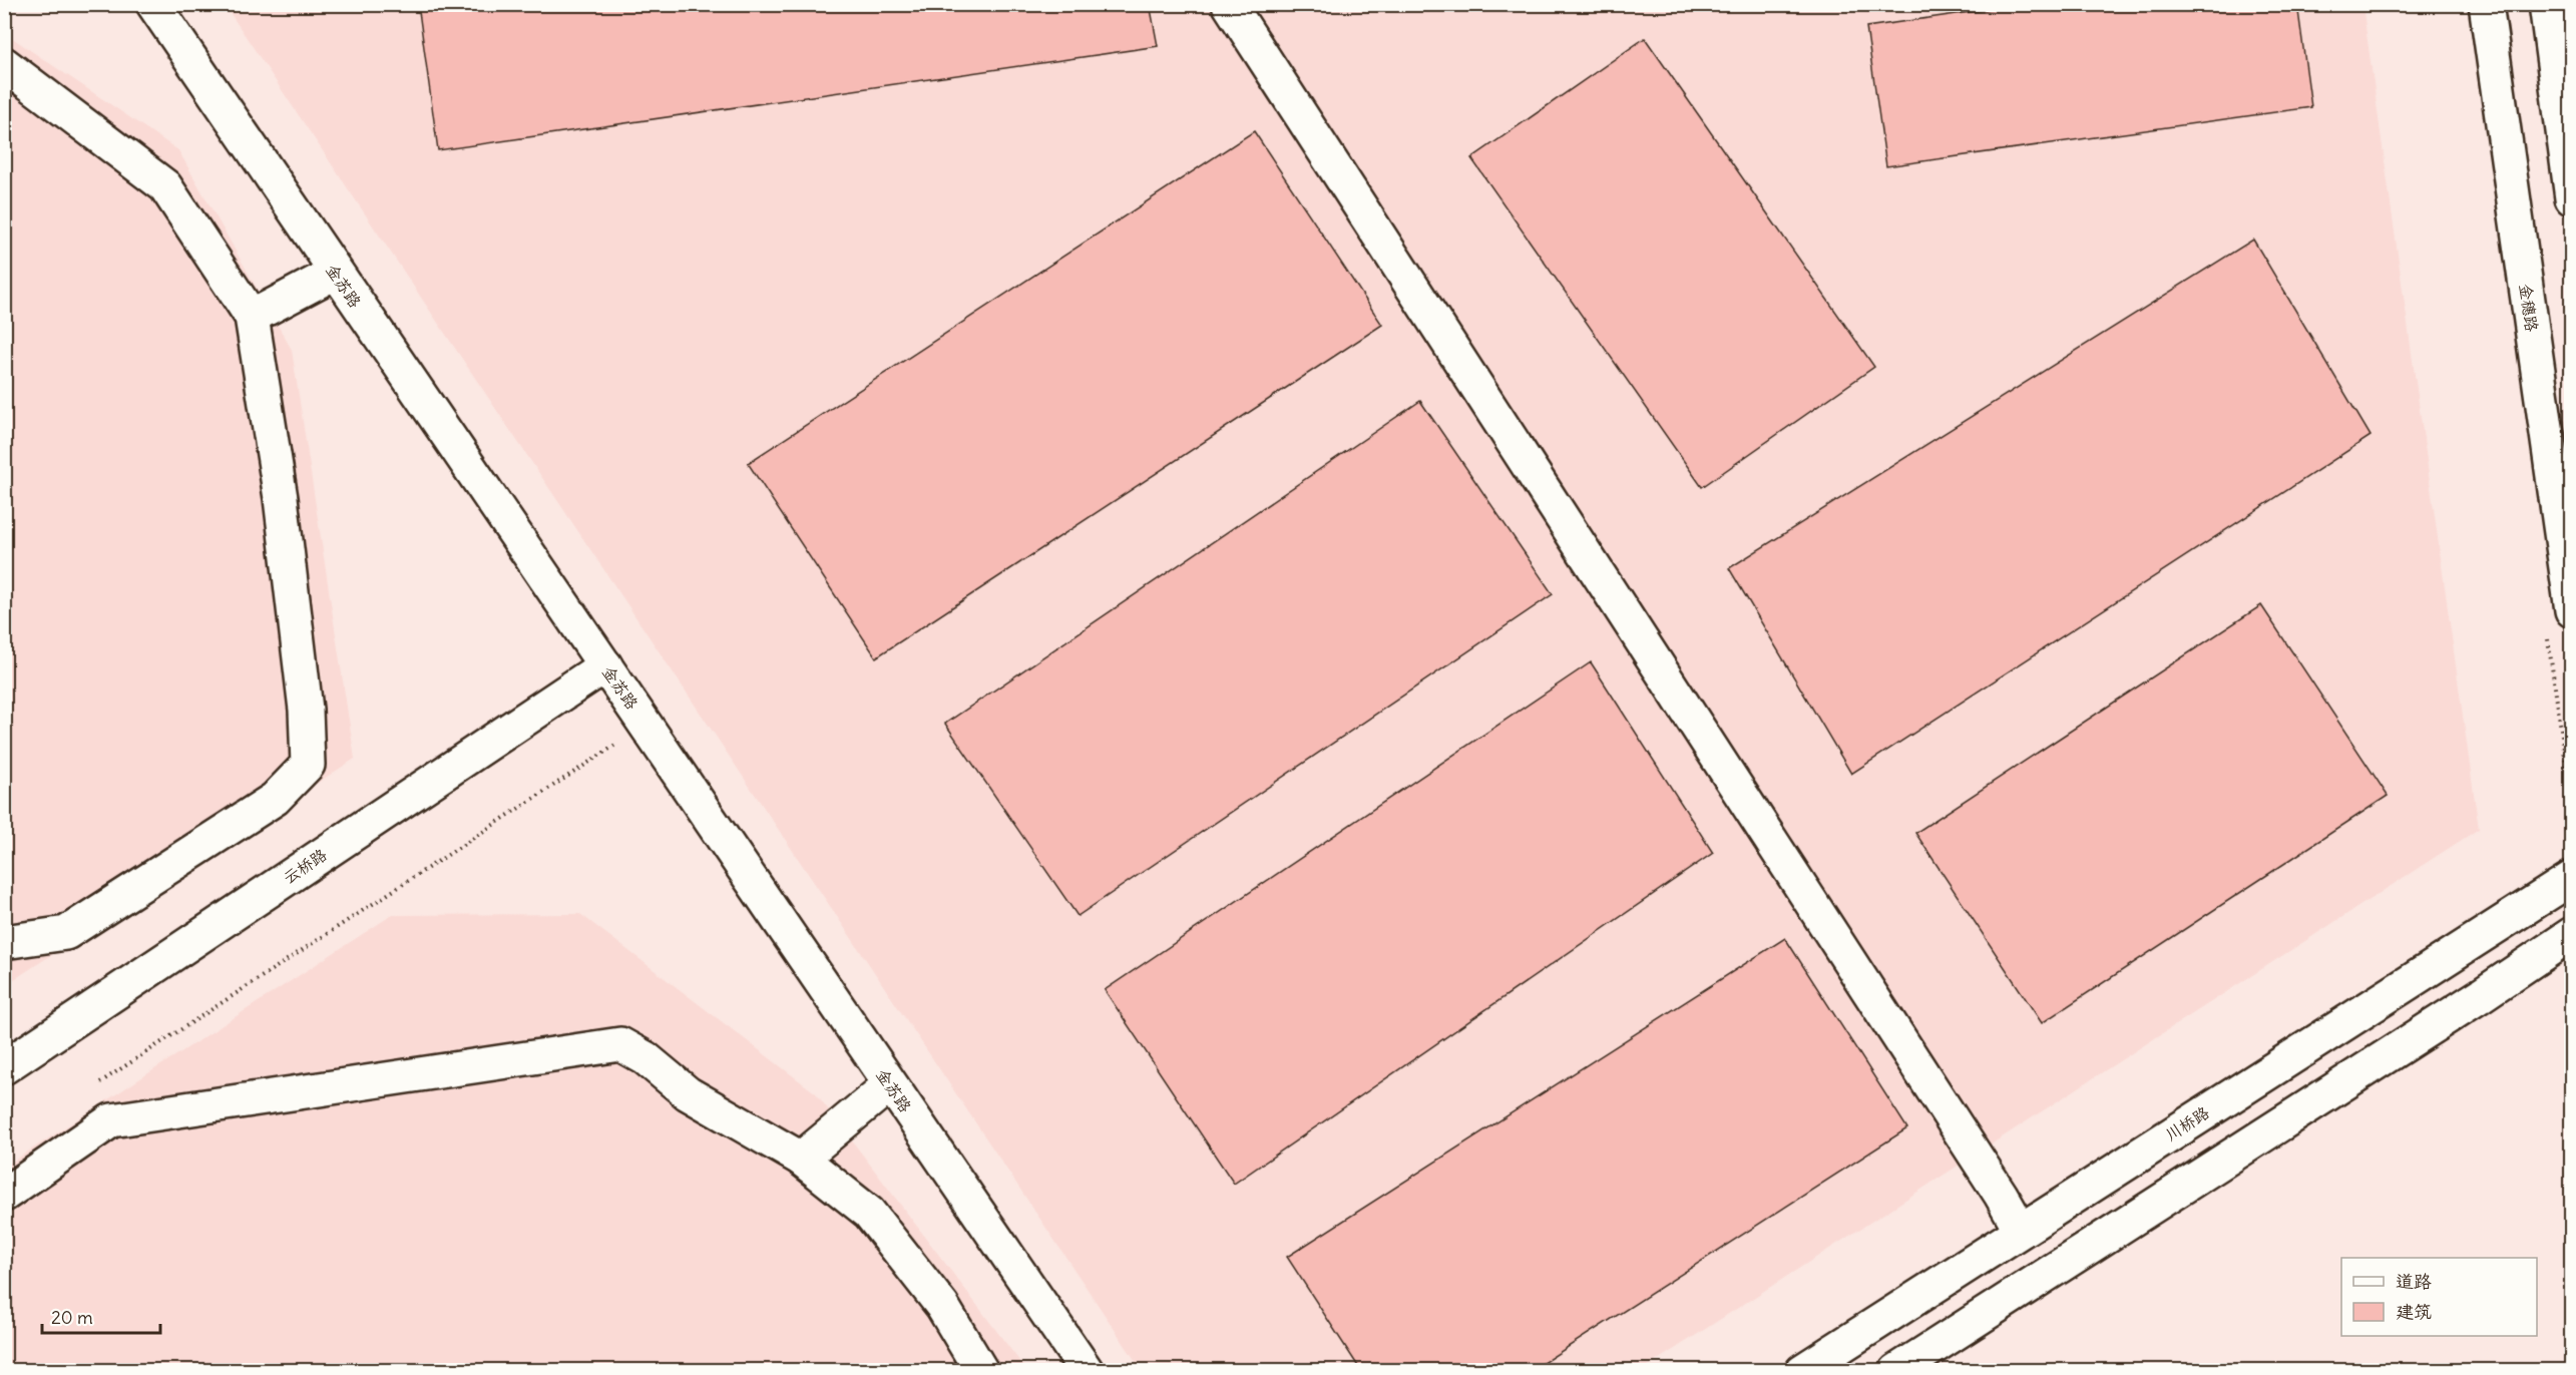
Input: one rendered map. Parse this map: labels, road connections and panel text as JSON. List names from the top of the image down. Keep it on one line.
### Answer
{"streets":{"street":["金苏路","金穗路","云桥路","川桥路"]},"crossings":[["金苏路","云桥路"]],"legend":["道路","建筑"],"scale_bar":"20 m"}
